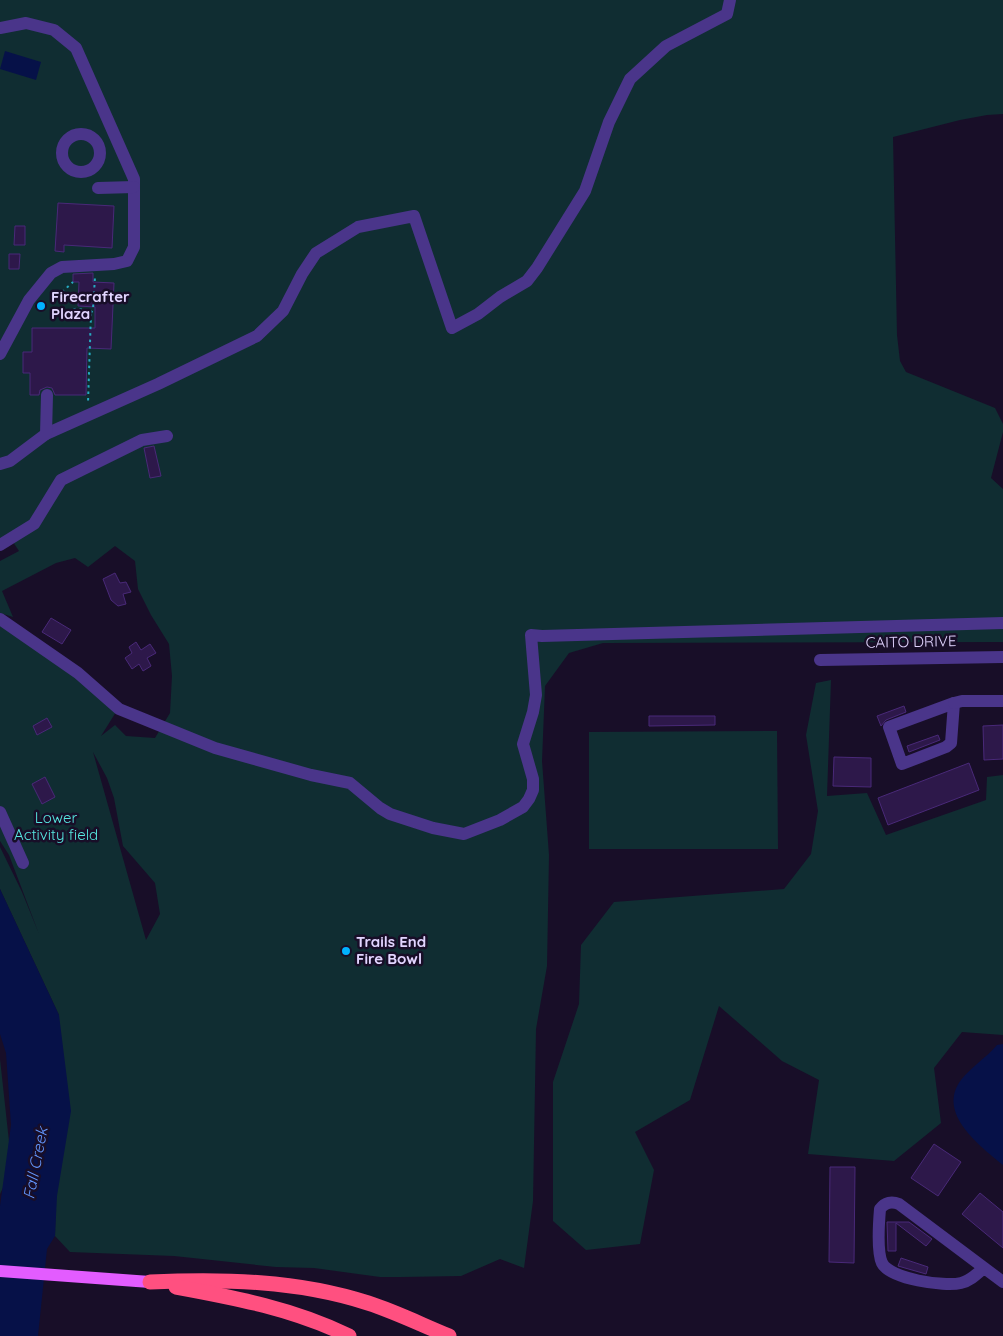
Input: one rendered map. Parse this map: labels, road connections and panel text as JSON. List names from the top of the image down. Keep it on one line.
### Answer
{"streets":{"street":["CAITO DRIVE"]},"water":["Fall Creek"],"parks":["Lower Activity field"],"places":["Firecrafter Plaza","Trails End Fire Bowl"]}
